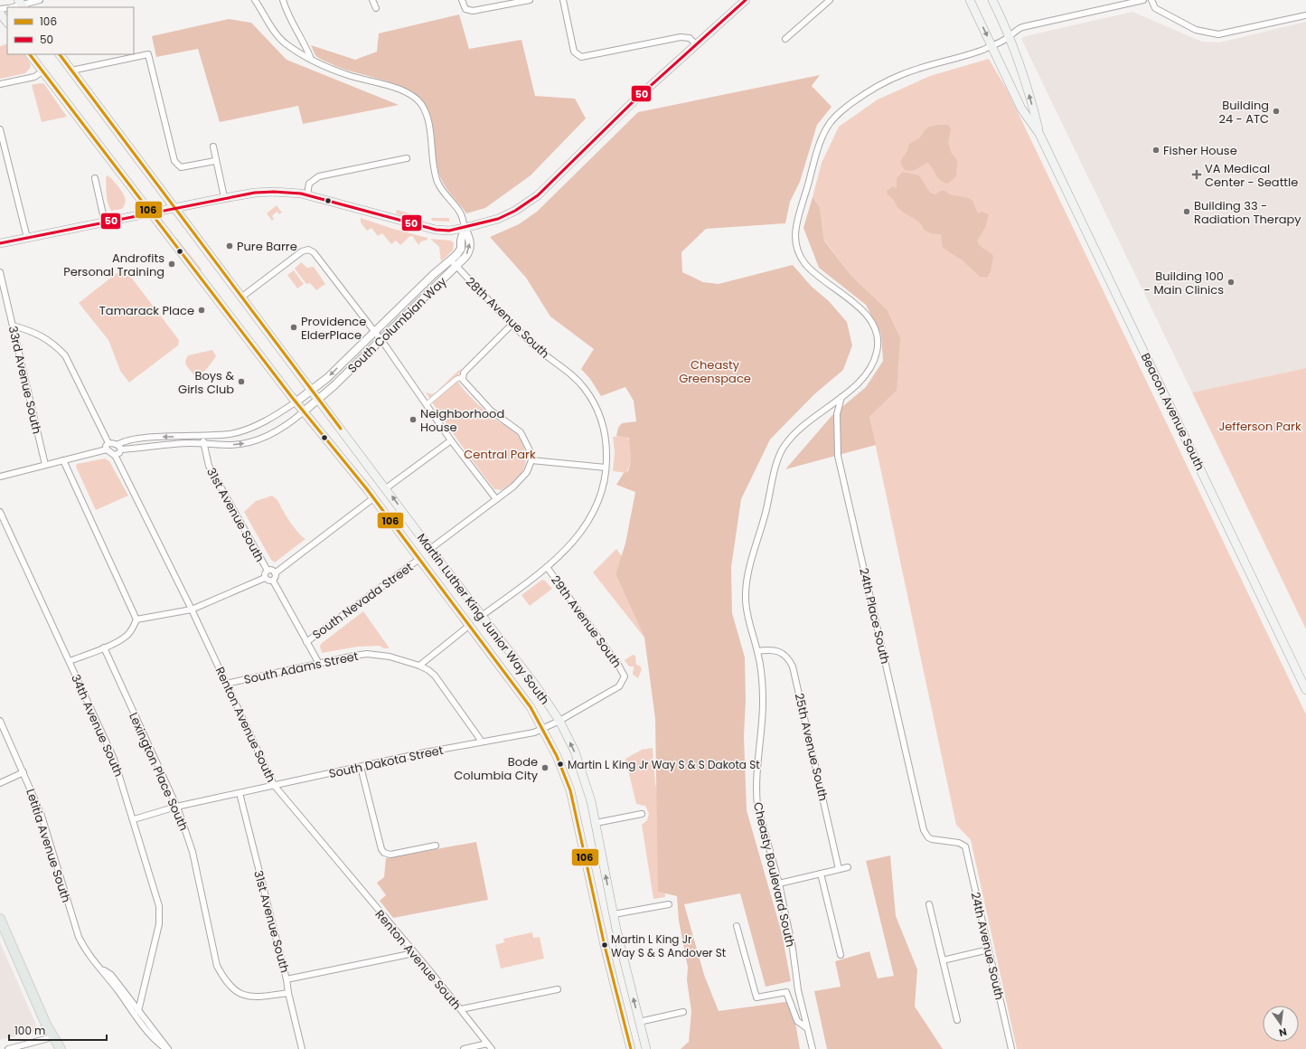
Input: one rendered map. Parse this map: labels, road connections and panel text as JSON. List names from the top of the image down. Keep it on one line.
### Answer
{"streets":{"main road":["Beacon Avenue South","Martin Luther King Junior Way South"],"street":["28th Avenue South","South Columbian Way","33rd Avenue South","31st Avenue South","South Nevada Street","24th Place South","29th Avenue South","South Adams Street","Renton Avenue South","34th Avenue South","25th Avenue South","South Dakota Street","Lexington Place South","Letitia Avenue South","Cheasty Boulevard South","24th Avenue South"]},"crossings":[["28th Avenue South","South Columbian Way"],["South Columbian Way","Martin Luther King Junior Way South"],["Beacon Avenue South","Cheasty Boulevard South"],["31st Avenue South","South Dakota Street"],["31st Avenue South","Lexington Place South"],["South Nevada Street","Martin Luther King Junior Way South"],["24th Place South","Cheasty Boulevard South"],["24th Place South","24th Avenue South"],["Martin Luther King Junior Way South","South Dakota Street"],["29th Avenue South","South Dakota Street"],["South Adams Street","Renton Avenue South"],["South Adams Street","South Dakota Street"],["Renton Avenue South","South Dakota Street"],["34th Avenue South","South Dakota Street"],["34th Avenue South","Letitia Avenue South"],["25th Avenue South","Cheasty Boulevard South"],["South Dakota Street","Lexington Place South"]],"parks":["Cheasty Greenspace","Jefferson Park","Central Park"],"places":{"other":["Building 24 - ATC","Fisher House","Building 33 - Radiation Therapy","Pure Barre","Androfits Personal Training","Building 100 - Main Clinics","Tamarack Place","Providence ElderPlace","Boys & Girls Club","Neighborhood House","Martin L King Jr Way S & S Dakota St","Bode Columbia City","Martin L King Jr Way S & S Andover St"],"health":["VA Medical Center - Seattle"]},"lines":["transit line 50","transit line 106"],"legend":["106","50"],"scale_bar":"100 m","north":"bottom"}
